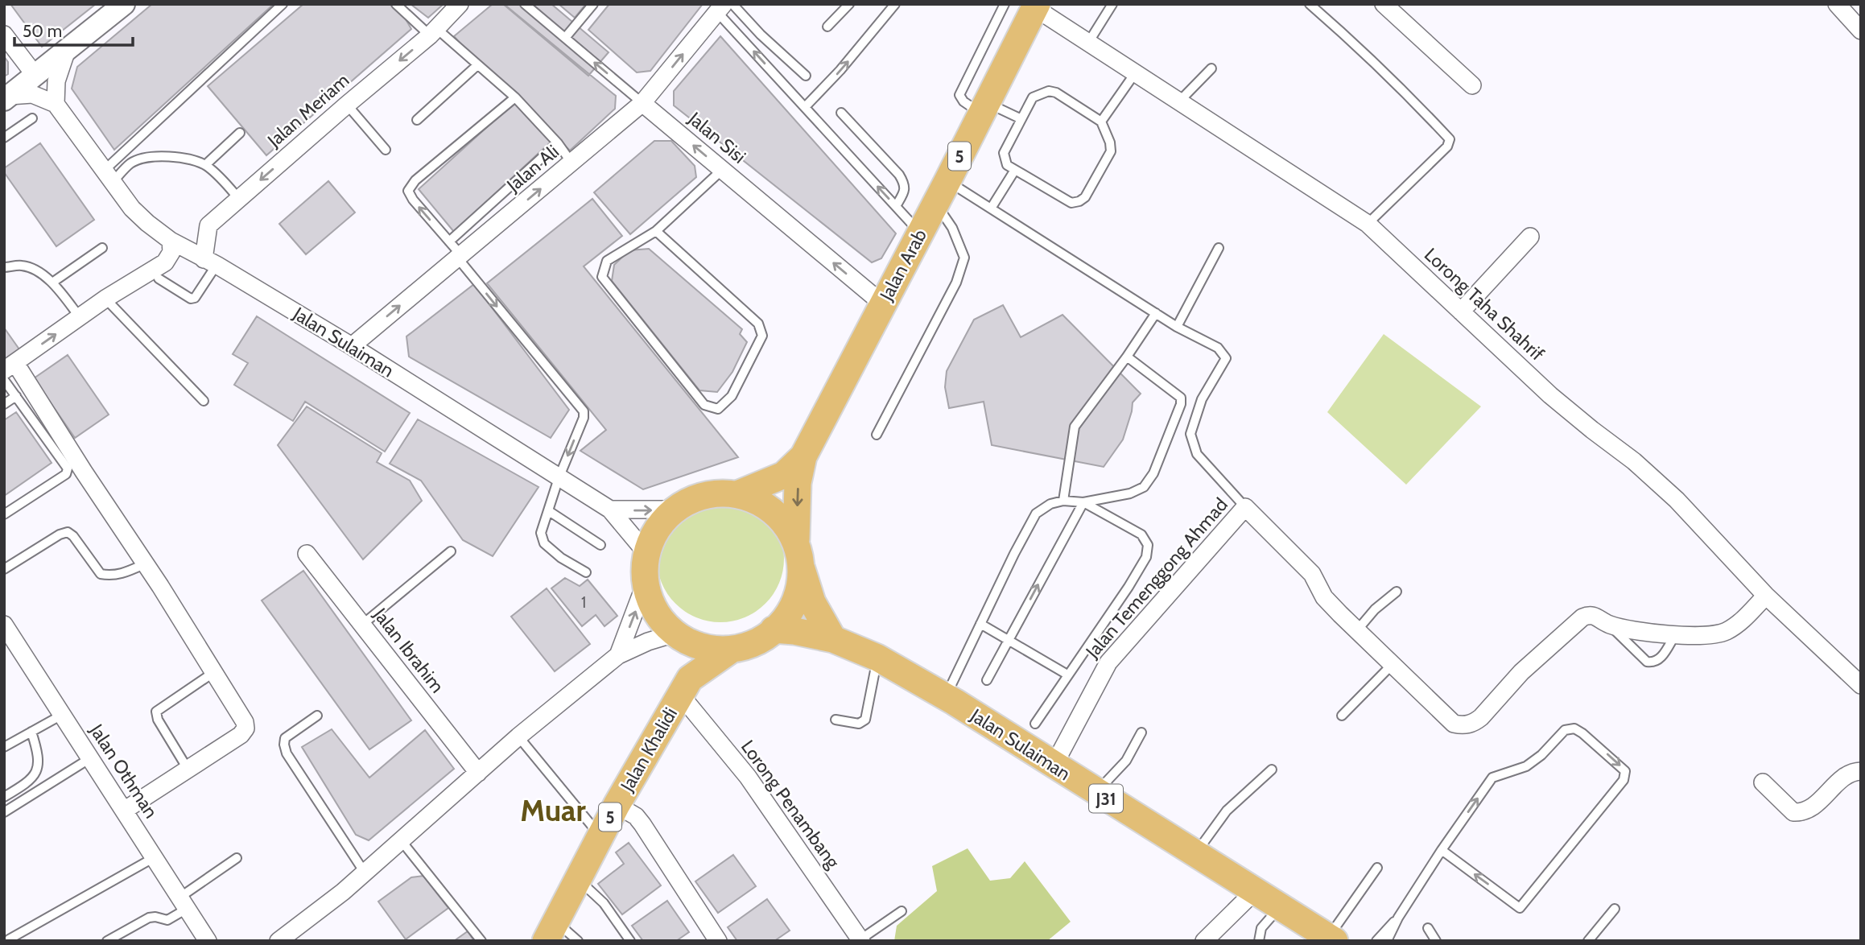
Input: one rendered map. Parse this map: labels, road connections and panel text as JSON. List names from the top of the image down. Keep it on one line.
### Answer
{"streets":{"main road":["5","Jalan Arab","Jalan Sulaiman","Jalan Khalidi","J31"],"street":["Jalan Meriam","Jalan Sisi","Jalan Ali","Lorong Taha Shahrif","Jalan Temenggong Ahmad","Jalan Ibrahim","Jalan Othman","Lorong Penambang"]},"crossings":[["Jalan Meriam","Jalan Sulaiman"],["Jalan Sisi","Jalan Ali"],["Jalan Sisi","Jalan Arab"],["5","Jalan Arab"],["5","Jalan Khalidi"],["5","J31"],["5","Lorong Penambang"],["Jalan Ali","Jalan Sulaiman"],["Jalan Arab","Lorong Taha Shahrif"],["Jalan Arab","J31"],["Lorong Taha Shahrif","Jalan Temenggong Ahmad"],["Jalan Sulaiman","Jalan Temenggong Ahmad"],["Jalan Sulaiman","J31"],["Jalan Khalidi","Lorong Penambang"]],"one_way":["Jalan Meriam","Jalan Ali"],"districts":["Muar"],"house_numbers":["1"],"scale_bar":"50 m"}
